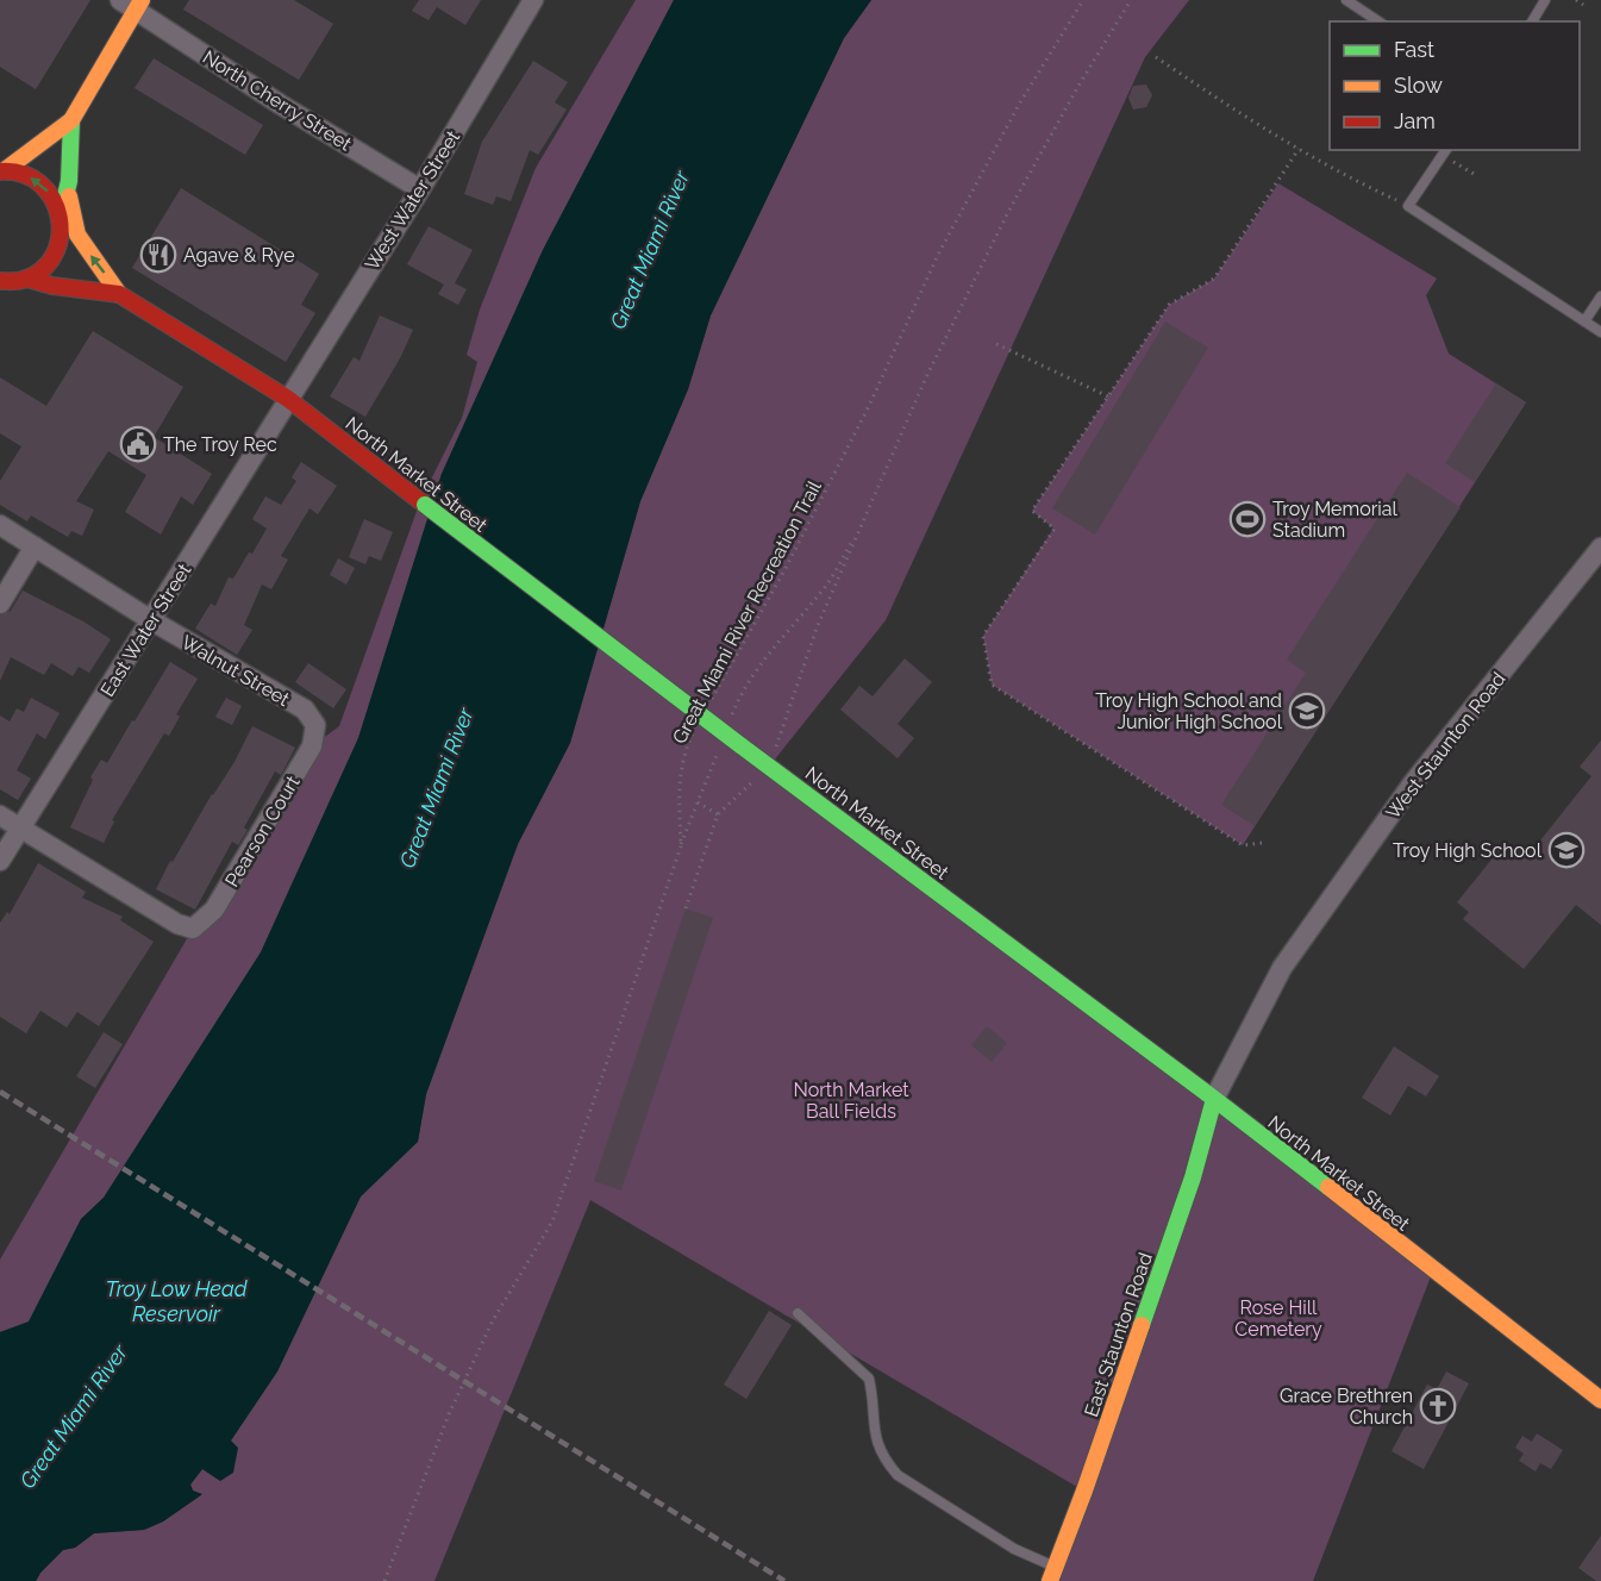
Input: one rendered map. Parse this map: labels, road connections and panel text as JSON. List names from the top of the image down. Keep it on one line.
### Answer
{"streets":{"main road":["North Market Street","East Staunton Road"],"street":["North Cherry Street","West Water Street","East Water Street","Walnut Street","West Staunton Road","Pearson Court"],"path":["Great Miami River Recreation Trail"]},"crossings":[["North Cherry Street","West Water Street"],["West Water Street","North Market Street"],["West Water Street","East Water Street"],["North Market Street","East Water Street"],["North Market Street","West Staunton Road"],["North Market Street","East Staunton Road"],["East Water Street","Walnut Street"],["East Water Street","Pearson Court"],["Walnut Street","Pearson Court"],["West Staunton Road","East Staunton Road"]],"water":["Great Miami River","Troy Low Head Reservoir"],"parks":["North Market Ball Fields","Rose Hill Cemetery"],"places":{"restaurant":["Agave & Rye"],"public building":["The Troy Rec"],"sports":["Troy Memorial Stadium"],"school or university":["Troy High School and Junior High School","Troy High School"],"church":["Grace Brethren Church"]},"legend":["Fast","Slow","Jam"]}
